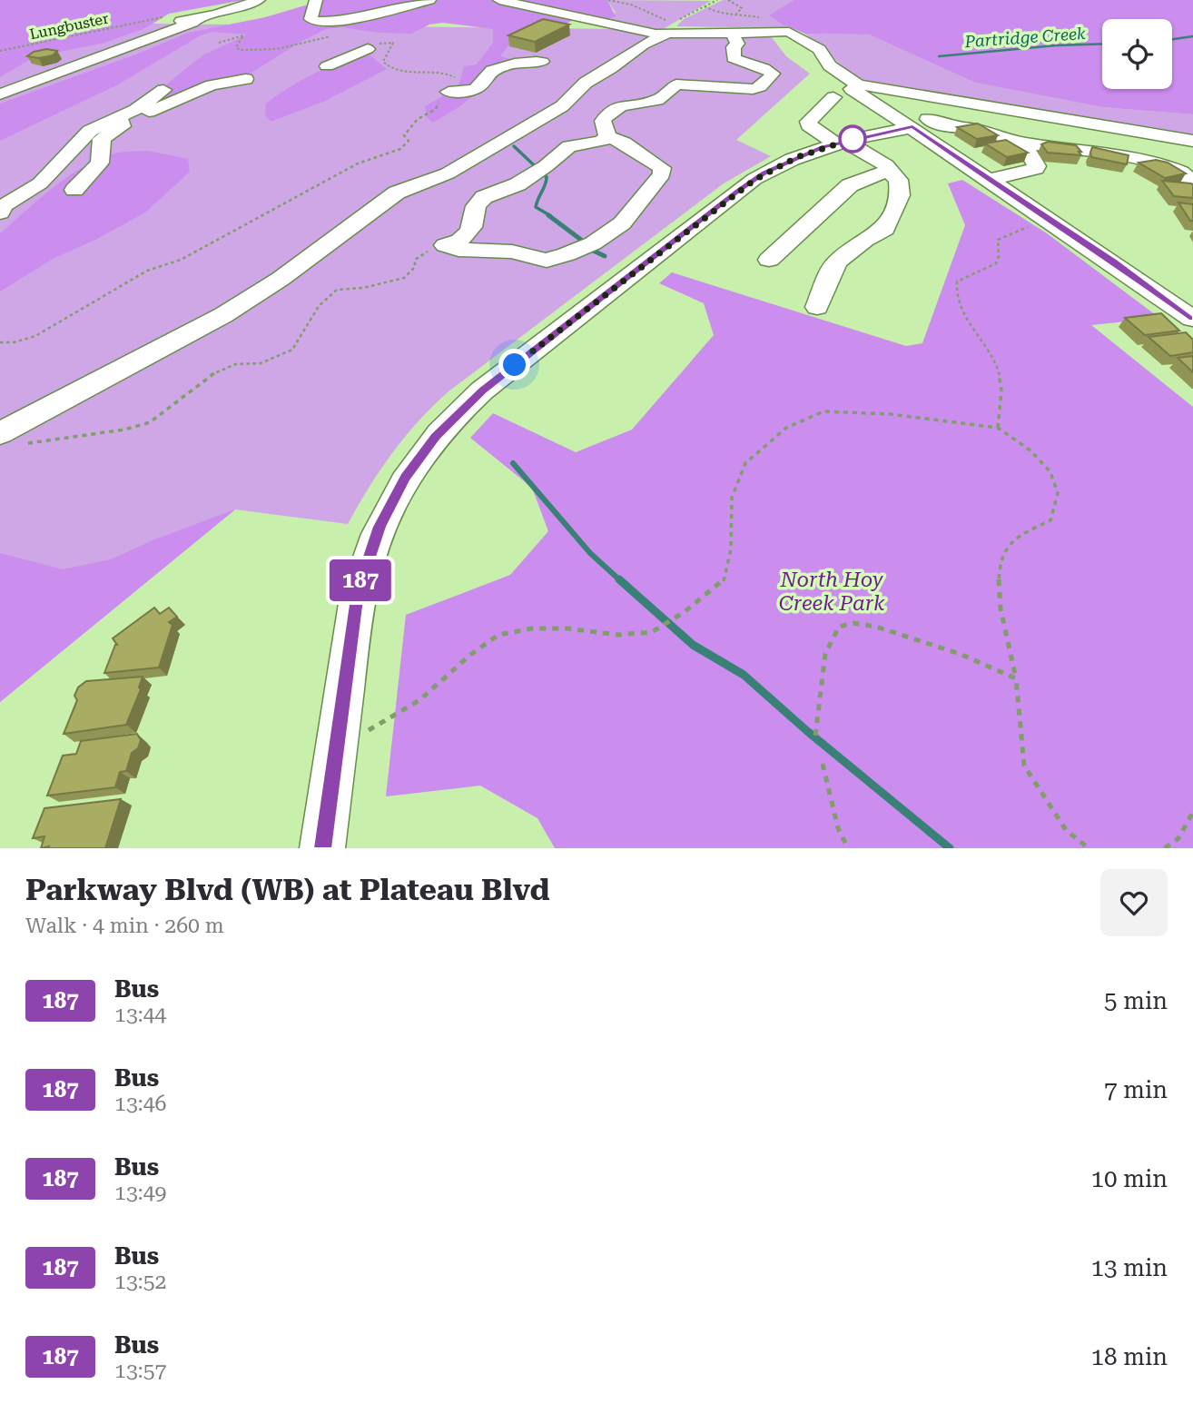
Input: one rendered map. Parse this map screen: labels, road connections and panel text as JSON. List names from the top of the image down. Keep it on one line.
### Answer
{"streets":{"path":["Lungbuster"]},"water":["Partridge Creek"],"parks":["North Hoy Creek Park"],"lines":["bus line 187"],"page":{"on_map":"187","heading":["Parkway Blvd (WB) at Plateau Blvd","Walk · 4 min · 260 m"],"list":[{"mark":"187","name":"Bus","note":"13:44","value":"5 min"},{"mark":"187","name":"Bus","note":"13:46","value":"7 min"},{"mark":"187","name":"Bus","note":"13:49","value":"10 min"},{"mark":"187","name":"Bus","note":"13:52","value":"13 min"},{"mark":"187","name":"Bus","note":"13:57","value":"18 min"}]}}
